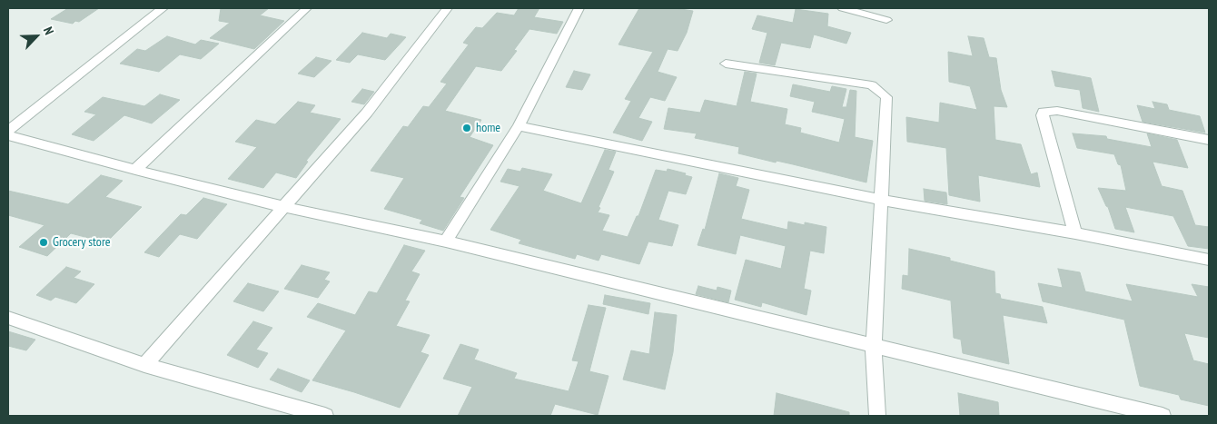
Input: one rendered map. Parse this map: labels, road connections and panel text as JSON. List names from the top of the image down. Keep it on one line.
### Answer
{"places":["home","Grocery store"],"north":"top right"}
